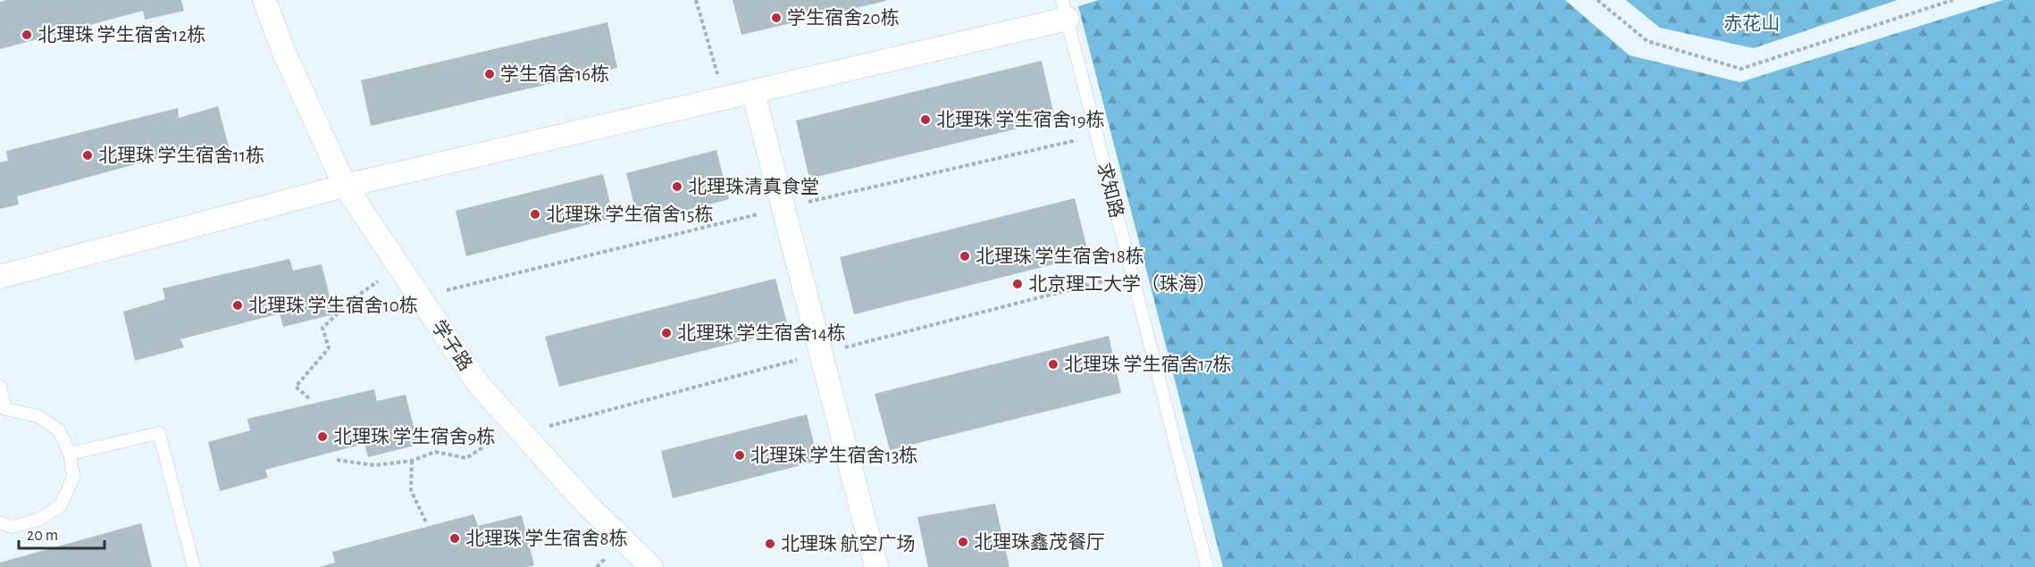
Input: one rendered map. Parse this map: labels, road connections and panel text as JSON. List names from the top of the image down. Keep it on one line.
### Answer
{"streets":{"street":["学子路"],"lane":["求知路"]},"parks":["赤花山"],"places":["学生宿舍20栋","北理珠 学生宿舍12栋","学生宿舍16栋","北理珠 学生宿舍19栋","北理珠 学生宿舍11栋","北理珠清真食堂","北理珠 学生宿舍15栋","北理珠 学生宿舍18栋","北京理工大学（珠海）","北理珠 学生宿舍10栋","北理珠 学生宿舍14栋","北理珠 学生宿舍17栋","北理珠 学生宿舍9栋","北理珠 学生宿舍13栋","北理珠 学生宿舍8栋","北理珠鑫茂餐厅","北理珠 航空广场"],"scale_bar":"20 m"}
